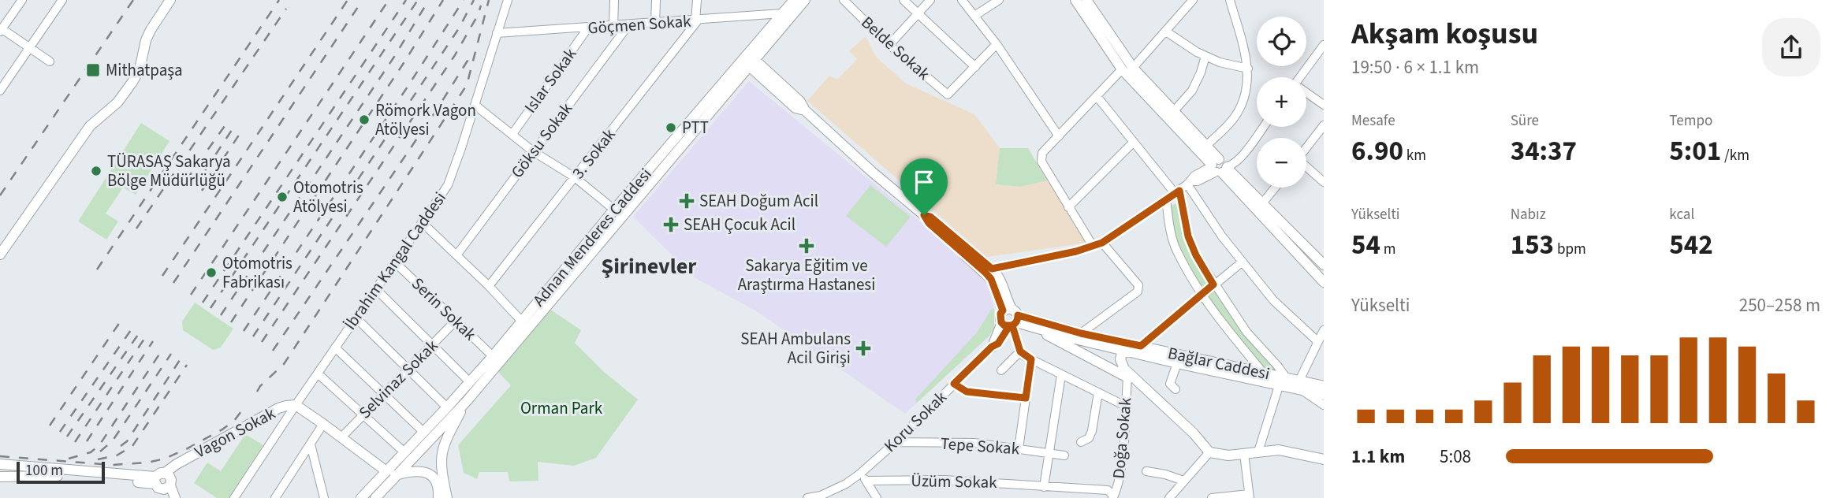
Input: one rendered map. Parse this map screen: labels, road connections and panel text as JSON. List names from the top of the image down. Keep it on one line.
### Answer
{"streets":{"main road":["Adnan Menderes Caddesi","Bağlar Caddesi","Vagon Sokak"],"street":["Göçmen Sokak","Belde Sokak","Islar Sokak","Göksu Sokak","3. Sokak","İbrahim Kangal Caddesi","Serin Sokak","Selvinaz Sokak","Koru Sokak","Doğa Sokak","Tepe Sokak","Üzüm Sokak"]},"crossings":[["Göçmen Sokak","Islar Sokak"],["Göçmen Sokak","Göksu Sokak"],["Göçmen Sokak","3. Sokak"],["Göçmen Sokak","Adnan Menderes Caddesi"],["Göçmen Sokak","İbrahim Kangal Caddesi"],["Adnan Menderes Caddesi","Serin Sokak"],["Adnan Menderes Caddesi","Vagon Sokak"],["İbrahim Kangal Caddesi","Serin Sokak"],["İbrahim Kangal Caddesi","Vagon Sokak"],["Serin Sokak","Selvinaz Sokak"],["Bağlar Caddesi","Koru Sokak"],["Selvinaz Sokak","Vagon Sokak"],["Koru Sokak","Tepe Sokak"],["Doğa Sokak","Üzüm Sokak"]],"districts":["Şirinevler"],"parks":["Orman Park"],"places":{"transit":["Mithatpaşa"],"other":["Römork Vagon Atölyesi","PTT","TÜRASAŞ Sakarya Bölge Müdürlüğü","Otomotris Atölyesi","Otomotris Fabrikası"],"health":["SEAH Doğum Acil","SEAH Çocuk Acil","Sakarya Eğitim ve Araştırma Hastanesi","SEAH Ambulans Acil Girişi"]},"scale_bar":"100 m","page":{"heading":["Akşam koşusu","19:50 · 6 × 1.1 km"],"map_buttons":["+","−"],"stats":[["Mesafe","6.90 km"],["Süre","34:37"],["Tempo","5:01 /km"],["Yükselti","54 m"],["Nabız","153 bpm"],["kcal","542"]],"chart":["Yükselti","250–258 m"],"list":[{"name":"1.1 km","note":"5:08"}],"scale":"100 m"}}
